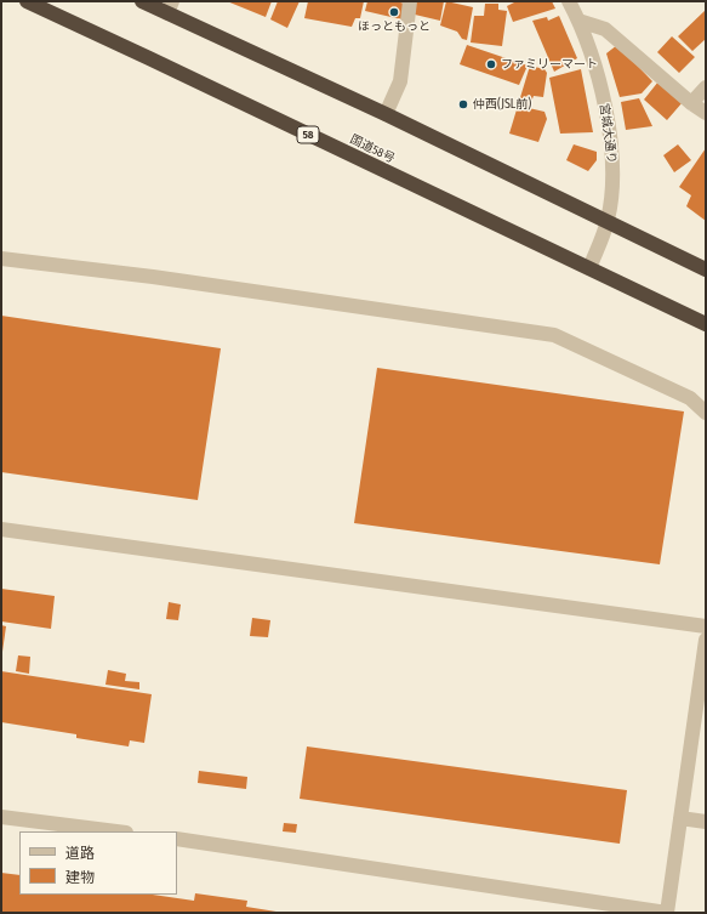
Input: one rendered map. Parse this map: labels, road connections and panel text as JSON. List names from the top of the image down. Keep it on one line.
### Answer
{"streets":{"highway":["58","国道58号"],"street":["宮城大通り"]},"crossings":[["宮城大通り","国道58号"]],"places":["ほっともっと","ファミリーマート","仲西(JSL前)"],"legend":["道路","建物"]}
